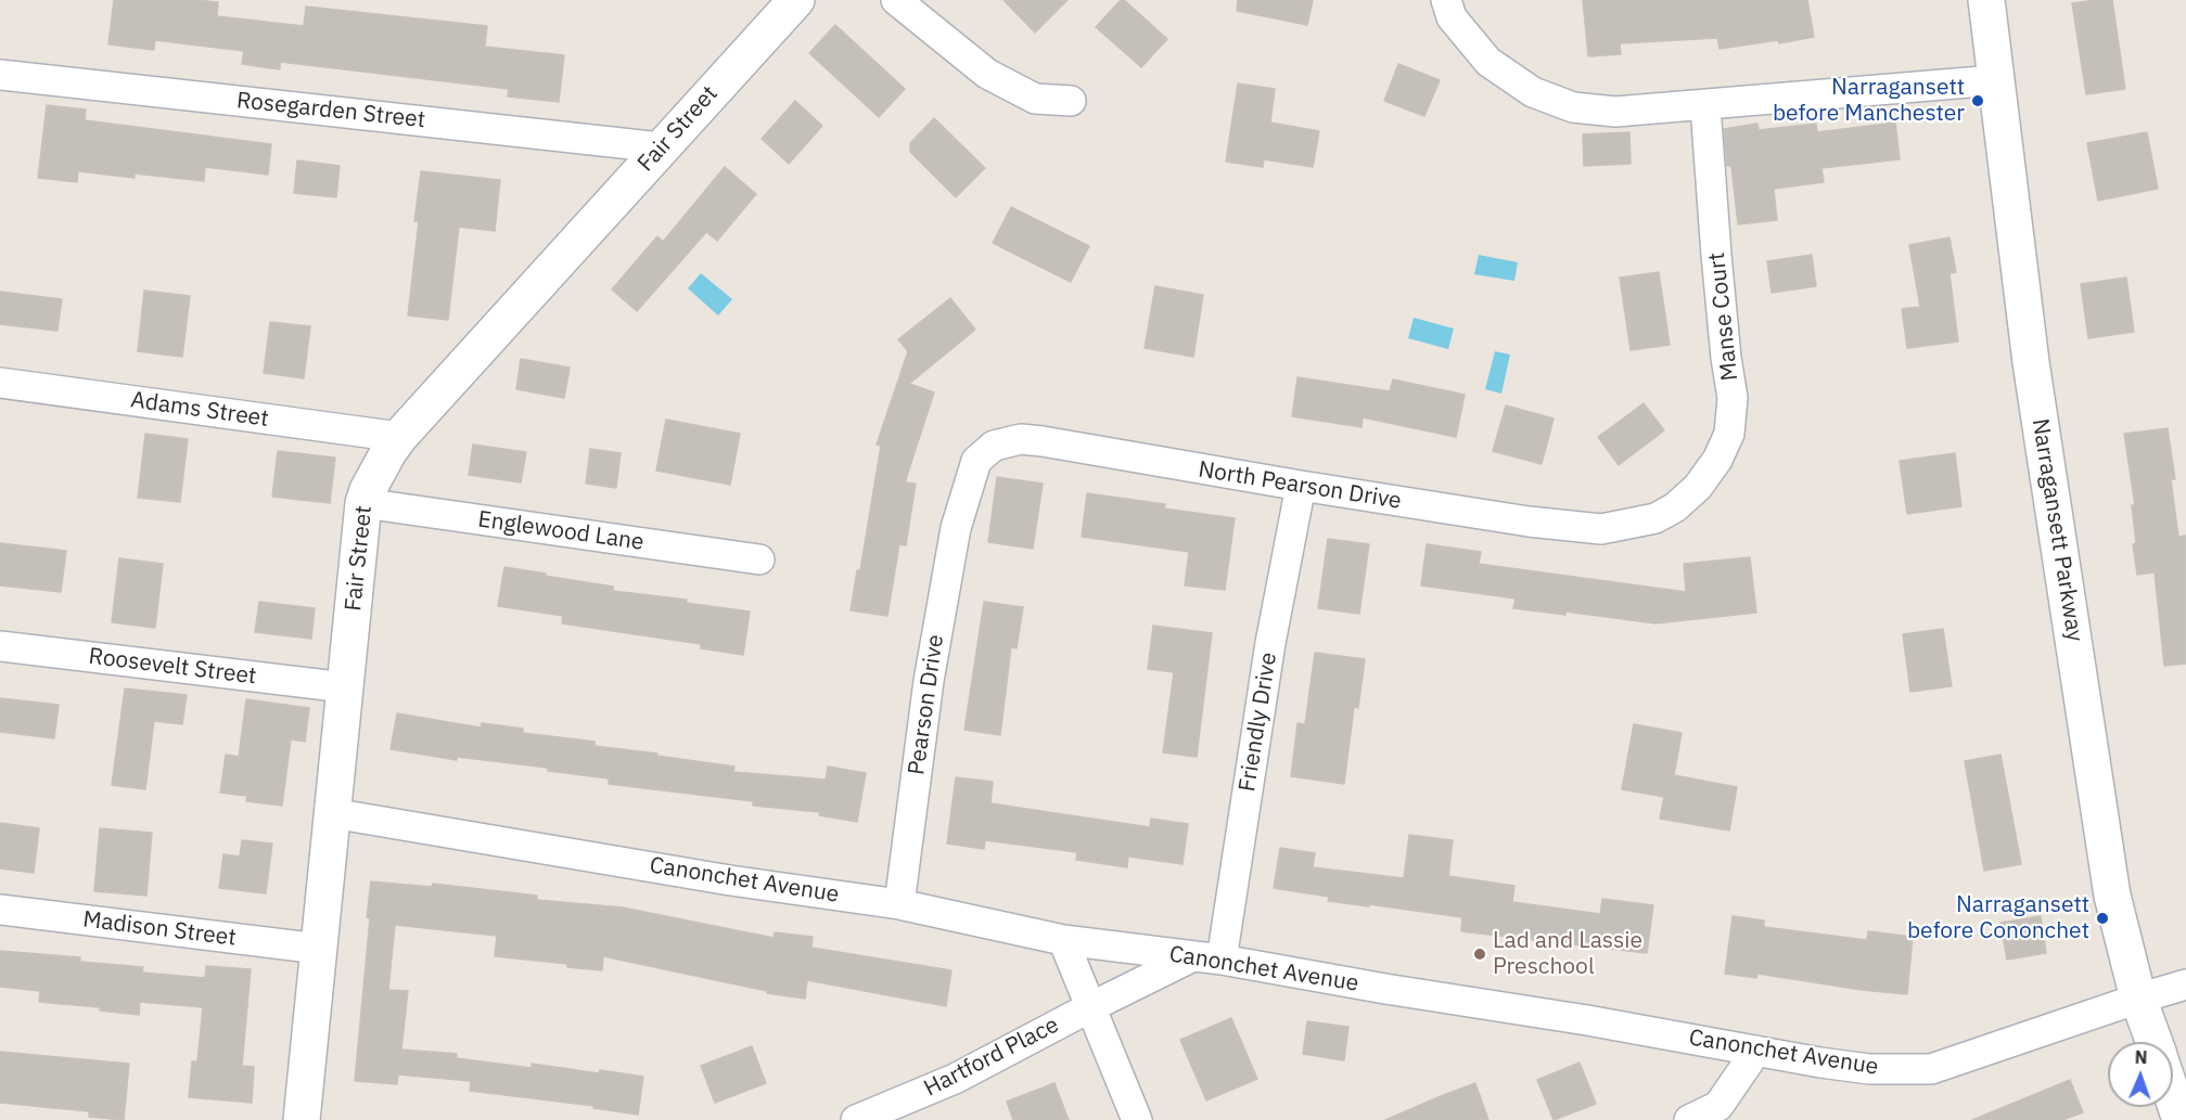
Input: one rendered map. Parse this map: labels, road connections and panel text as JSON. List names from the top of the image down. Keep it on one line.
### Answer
{"streets":{"street":["Rosegarden Street","Fair Street","Manse Court","Adams Street","North Pearson Drive","Narragansett Parkway","Englewood Lane","Roosevelt Street","Pearson Drive","Friendly Drive","Canonchet Avenue","Madison Street","Hartford Place"]},"crossings":[["Rosegarden Street","Fair Street"],["Fair Street","Adams Street"],["Fair Street","Englewood Lane"],["Fair Street","Roosevelt Street"],["Fair Street","Canonchet Avenue"],["Fair Street","Madison Street"],["Manse Court","North Pearson Drive"],["North Pearson Drive","Pearson Drive"],["North Pearson Drive","Friendly Drive"],["Narragansett Parkway","Canonchet Avenue"],["Pearson Drive","Canonchet Avenue"],["Friendly Drive","Canonchet Avenue"],["Canonchet Avenue","Hartford Place"]],"places":["Narragansett before Manchester","Narragansett before Cononchet","Lad and Lassie Preschool"],"north":"top"}
